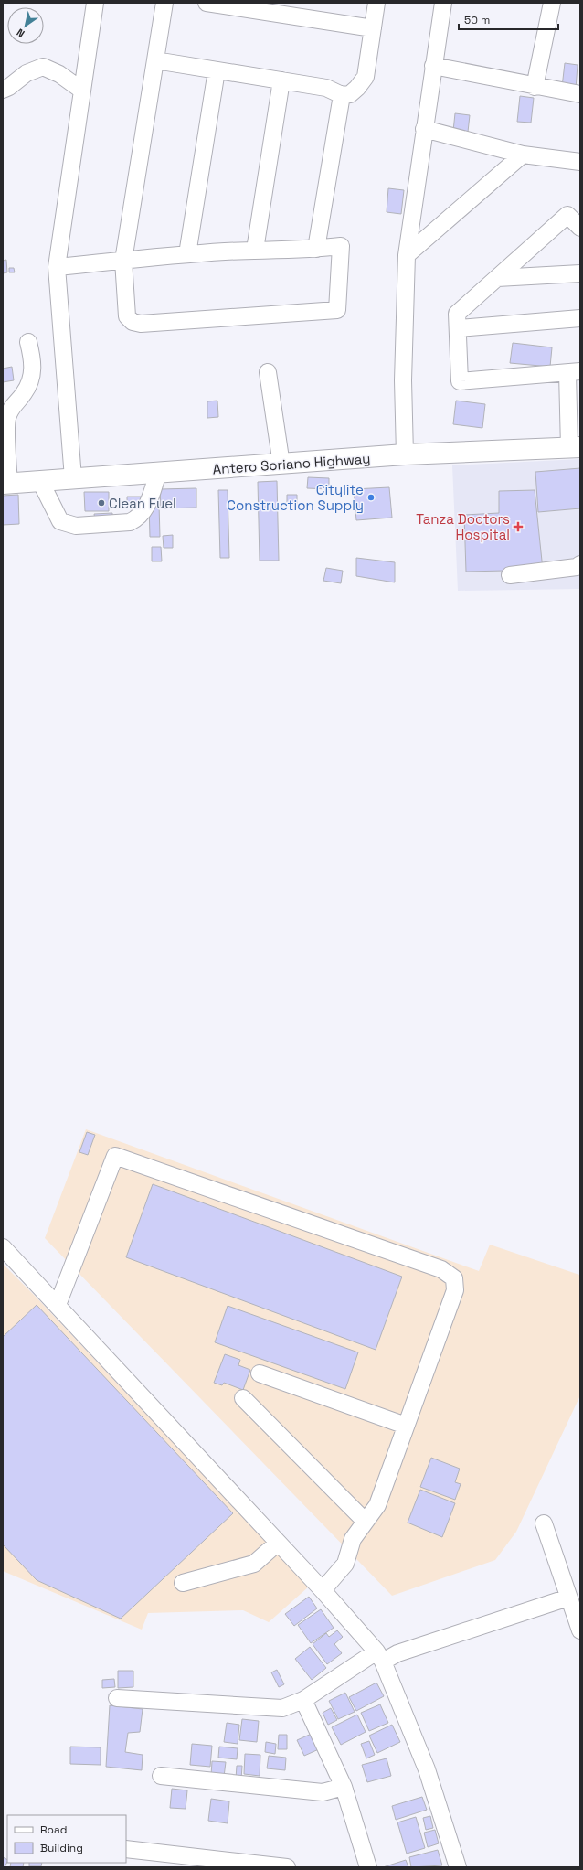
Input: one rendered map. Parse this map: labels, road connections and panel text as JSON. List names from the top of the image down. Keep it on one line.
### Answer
{"streets":{"main road":["Antero Soriano Highway"]},"places":{"other":["Citylite Construction Supply","Clean Fuel"],"health":["Tanza Doctors Hospital"]},"legend":["Road","Building"],"scale_bar":"50 m","north":"bottom left"}
